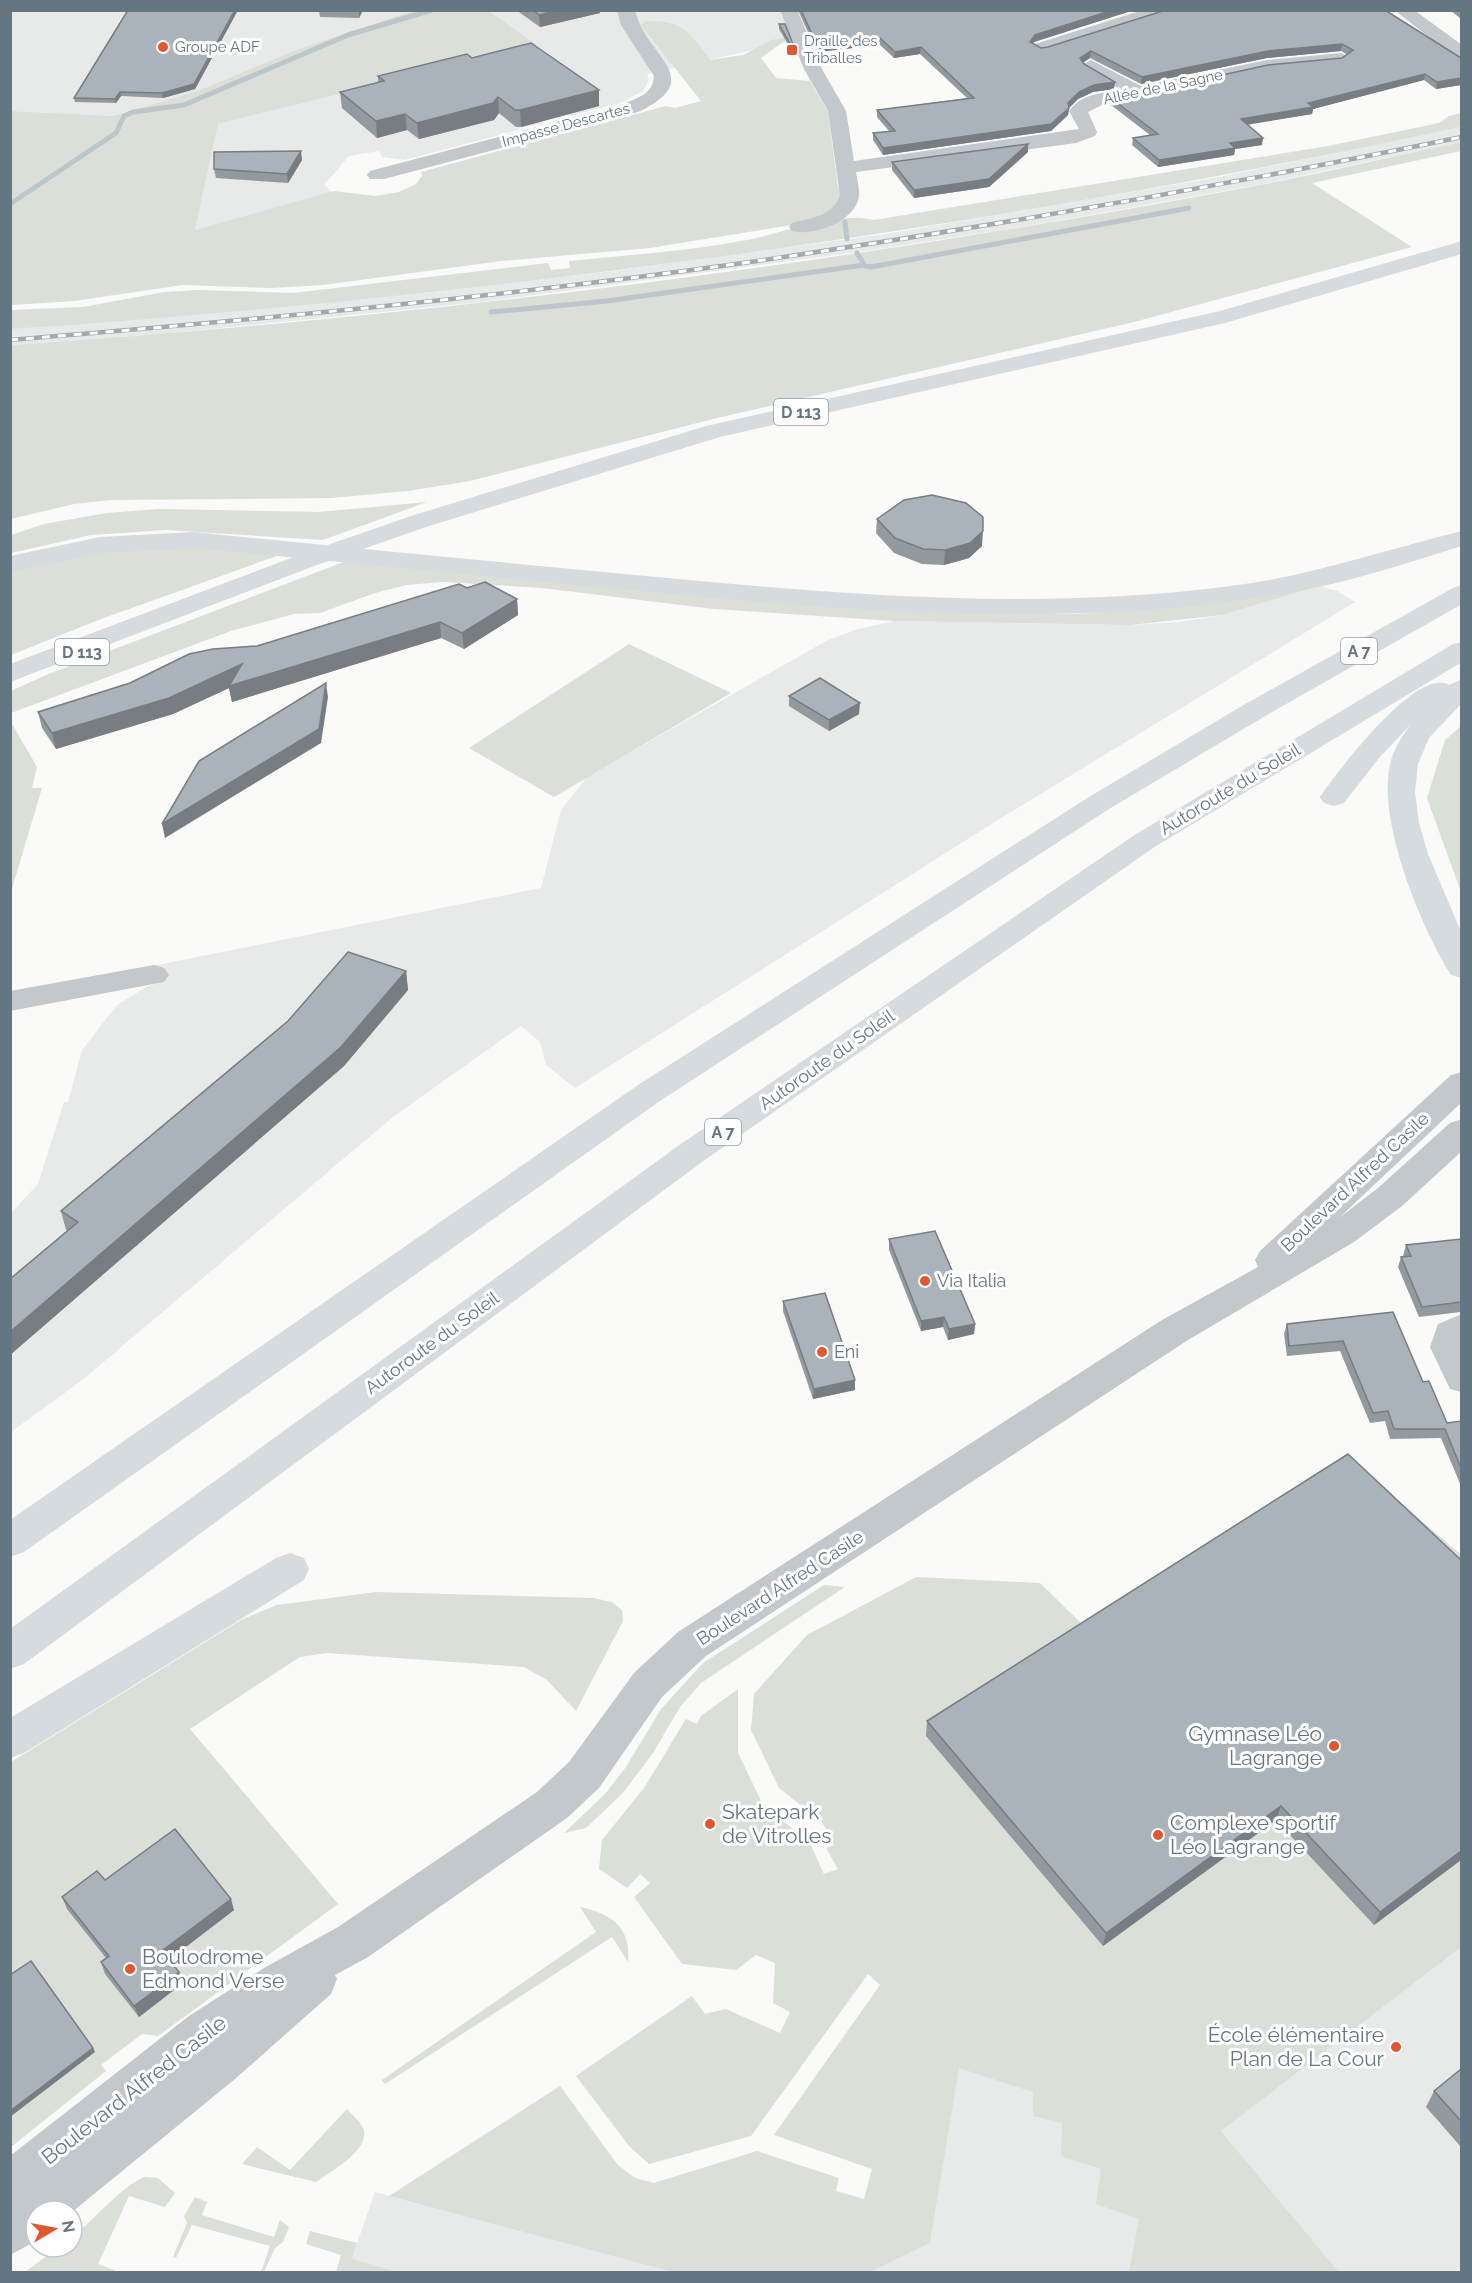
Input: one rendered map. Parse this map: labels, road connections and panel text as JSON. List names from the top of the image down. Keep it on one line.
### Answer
{"streets":{"main road":["D 113","A 7","Autoroute du Soleil"],"street":["Allée de la Sagne","Impasse Descartes","Boulevard Alfred Casile"]},"places":{"other":["Groupe ADF","Via Italia","Eni","Gymnase Léo Lagrange","Skatepark de Vitrolles","Complexe sportif Léo Lagrange","Boulodrome Edmond Verse","École élémentaire Plan de La Cour"],"transit":["Draille des Triballes"]},"north":"right"}
